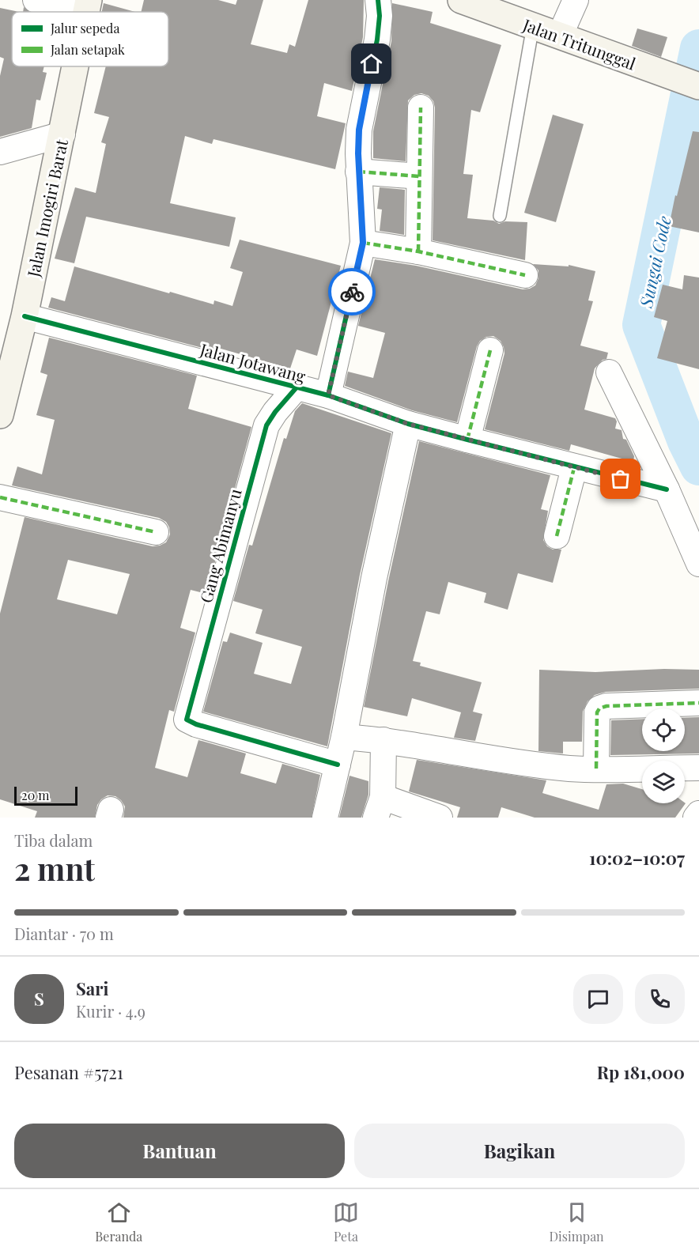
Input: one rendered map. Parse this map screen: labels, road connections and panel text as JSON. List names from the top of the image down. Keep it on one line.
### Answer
{"streets":{"main road":["Jalan Tritunggal","Jalan Imogiri Barat"],"street":["Jalan Jotawang","Gang Abimanyu"]},"crossings":[["Jalan Imogiri Barat","Jalan Jotawang"],["Jalan Jotawang","Gang Abimanyu"]],"water":["Sungai Code"],"legend":["Jalur sepeda","Jalan setapak"],"scale_bar":"20 m","page":{"scale":"20 m","heading":["2 mnt","Tiba dalam","10:02–10:07"],"panel":["Sari","Kurir · 4.9","Pesanan #5721","Rp 181,000"],"bar":"Diantar · 70 m","round":"S","buttons":["Bantuan","Bagikan"],"tabs":["Beranda","Peta","Disimpan"]}}
